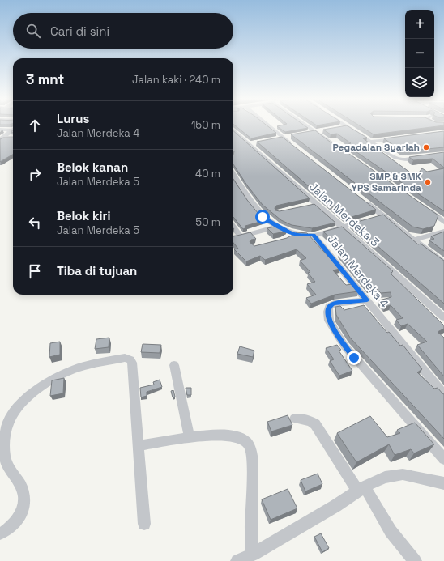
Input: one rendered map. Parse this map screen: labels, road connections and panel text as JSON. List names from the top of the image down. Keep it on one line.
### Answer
{"streets":{"street":["Jalan Merdeka 3","Jalan Merdeka 4"]},"places":["Pegadaian Syariah","SMP & SMK YPS Samarinda"],"page":{"map_buttons":["+","−"],"search":"Cari di sini","heading":["3 mnt","Jalan kaki · 240 m"],"list":[["Lurus","Jalan Merdeka 4","150 m"],["Belok kanan","Jalan Merdeka 5","40 m"],["Belok kiri","Jalan Merdeka 5","50 m"],"Tiba di tujuan"]}}
